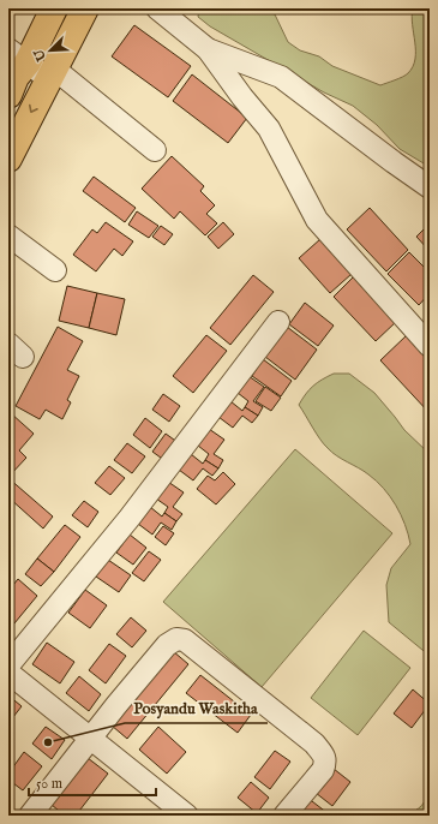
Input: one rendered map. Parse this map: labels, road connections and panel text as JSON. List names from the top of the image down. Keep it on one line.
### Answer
{"places":["Posyandu Waskitha"],"scale_bar":"50 m","north":"bottom left"}
